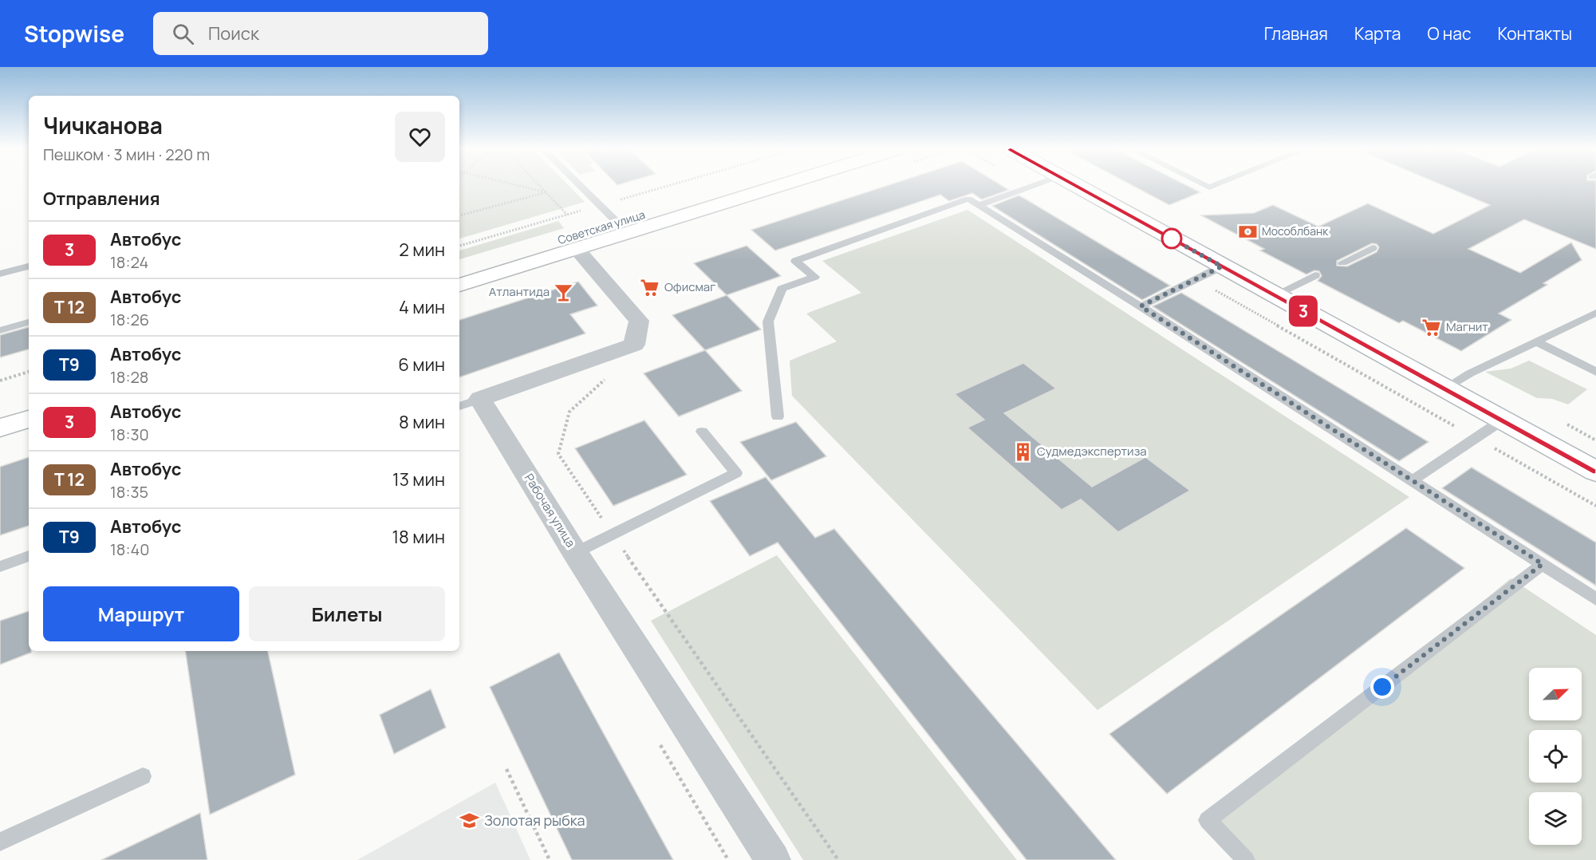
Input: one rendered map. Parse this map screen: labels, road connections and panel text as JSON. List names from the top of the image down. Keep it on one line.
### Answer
{"streets":{"main road":["Советская улица"],"street":["Рабочая улица"]},"places":{"bank":["Мособлбанк"],"supermarket":["Офисмаг","Магнит"],"bar":["Атлантида"],"building":["Судмедэкспертиза"],"school or university":["Золотая рыбка"]},"lines":["bus line 3"],"north":"top right","page":{"header":"Stopwise","search":"Поиск","nav":["Главная","Карта","О нас","Контакты"],"on_map":"3","heading":[["Чичканова","Пешком · 3 мин · 220 m"],"Отправления"],"list":[{"mark":"3","name":"Автобус","note":"18:24","value":"2 мин"},{"mark":"Т 12","name":"Автобус","note":"18:26","value":"4 мин"},{"mark":"Т9","name":"Автобус","note":"18:28","value":"6 мин"},{"mark":"3","name":"Автобус","note":"18:30","value":"8 мин"},{"mark":"Т 12","name":"Автобус","note":"18:35","value":"13 мин"},{"mark":"Т9","name":"Автобус","note":"18:40","value":"18 мин"}],"buttons":["Маршрут","Билеты"]}}
